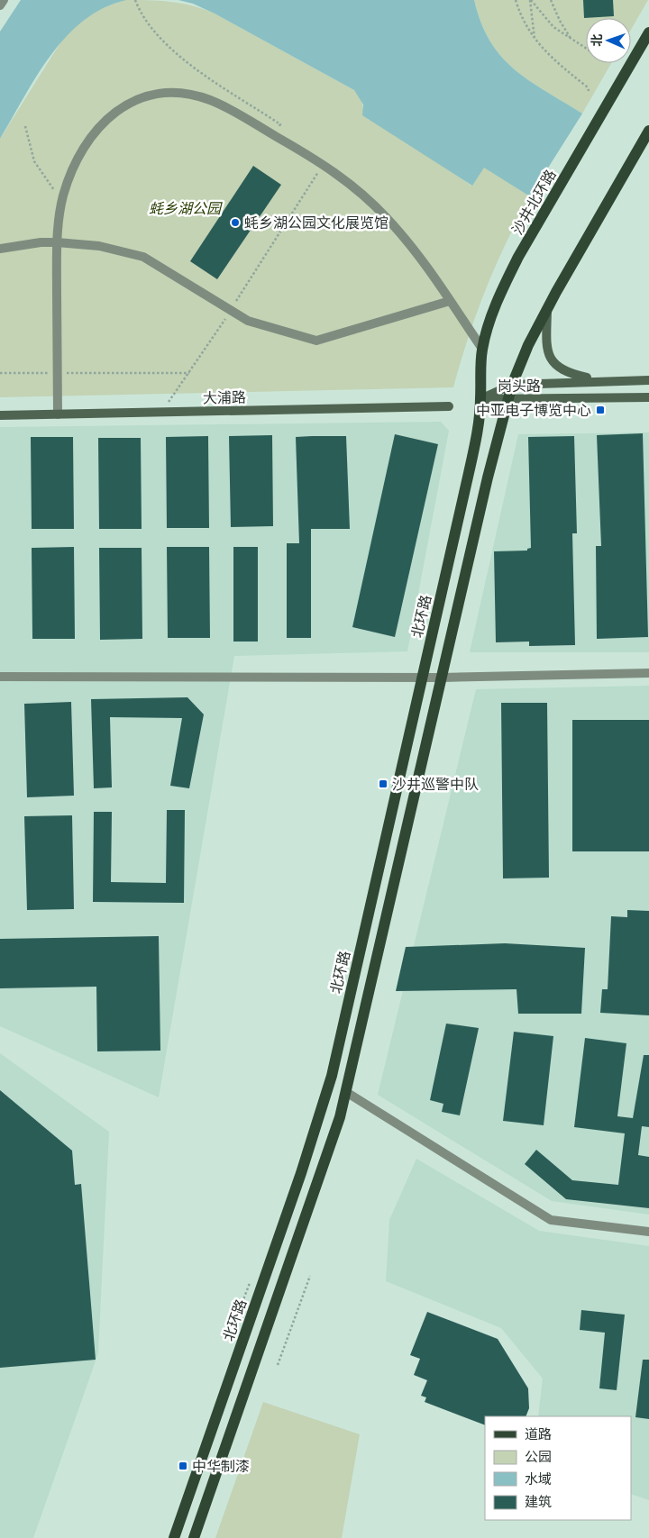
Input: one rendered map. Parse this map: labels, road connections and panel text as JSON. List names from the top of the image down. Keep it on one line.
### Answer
{"streets":{"main road":["沙井北环路","北环路"],"street":["岗头路","大浦路"]},"crossings":[["沙井北环路","岗头路"],["沙井北环路","北环路"],["岗头路","北环路"]],"parks":["蚝乡湖公园"],"places":{"other":["蚝乡湖公园文化展览馆"],"transit":["中亚电子博览中心","沙井巡警中队","中华制漆"]},"legend":["道路","公园","水域","建筑"],"north":"left"}
